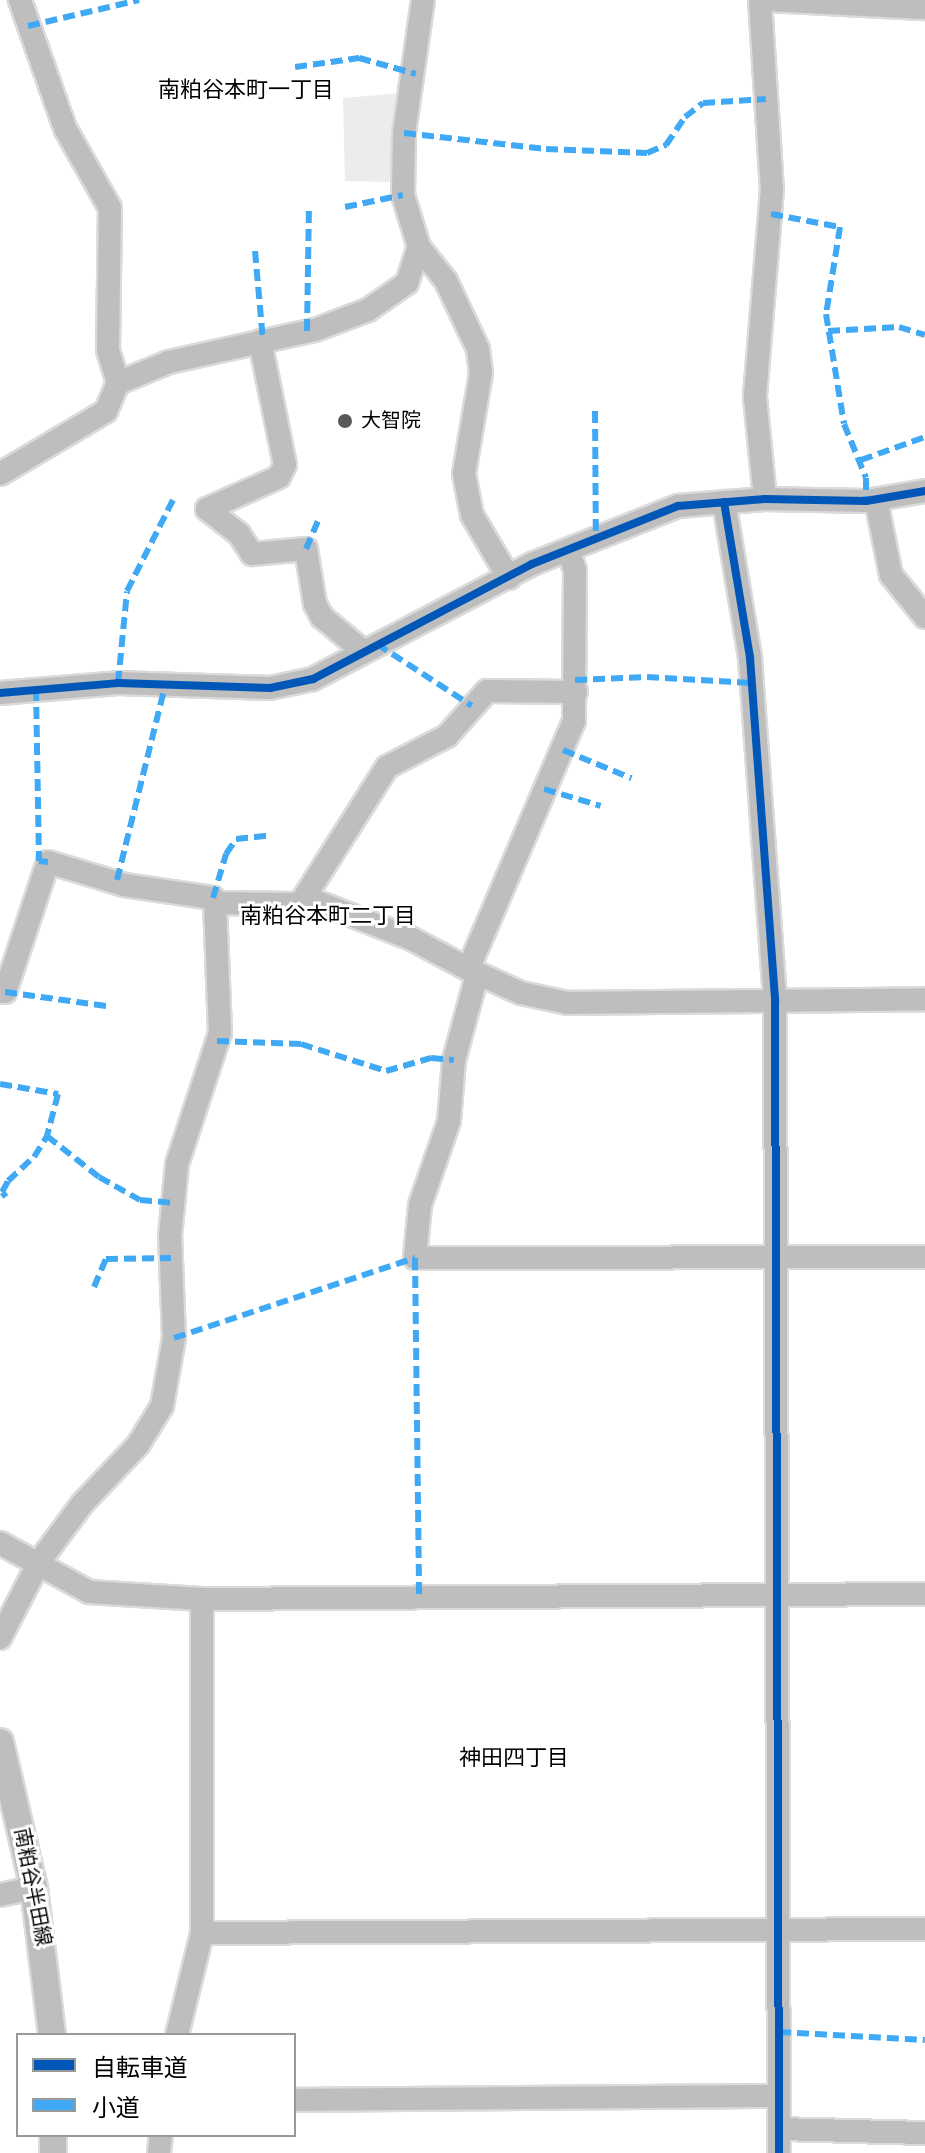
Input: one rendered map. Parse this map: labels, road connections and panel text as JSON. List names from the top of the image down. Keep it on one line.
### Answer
{"streets":{"main road":["南粕谷半田線"]},"districts":["南粕谷本町一丁目","南粕谷本町二丁目","神田四丁目"],"places":["大智院"],"legend":["自転車道","小道"]}
